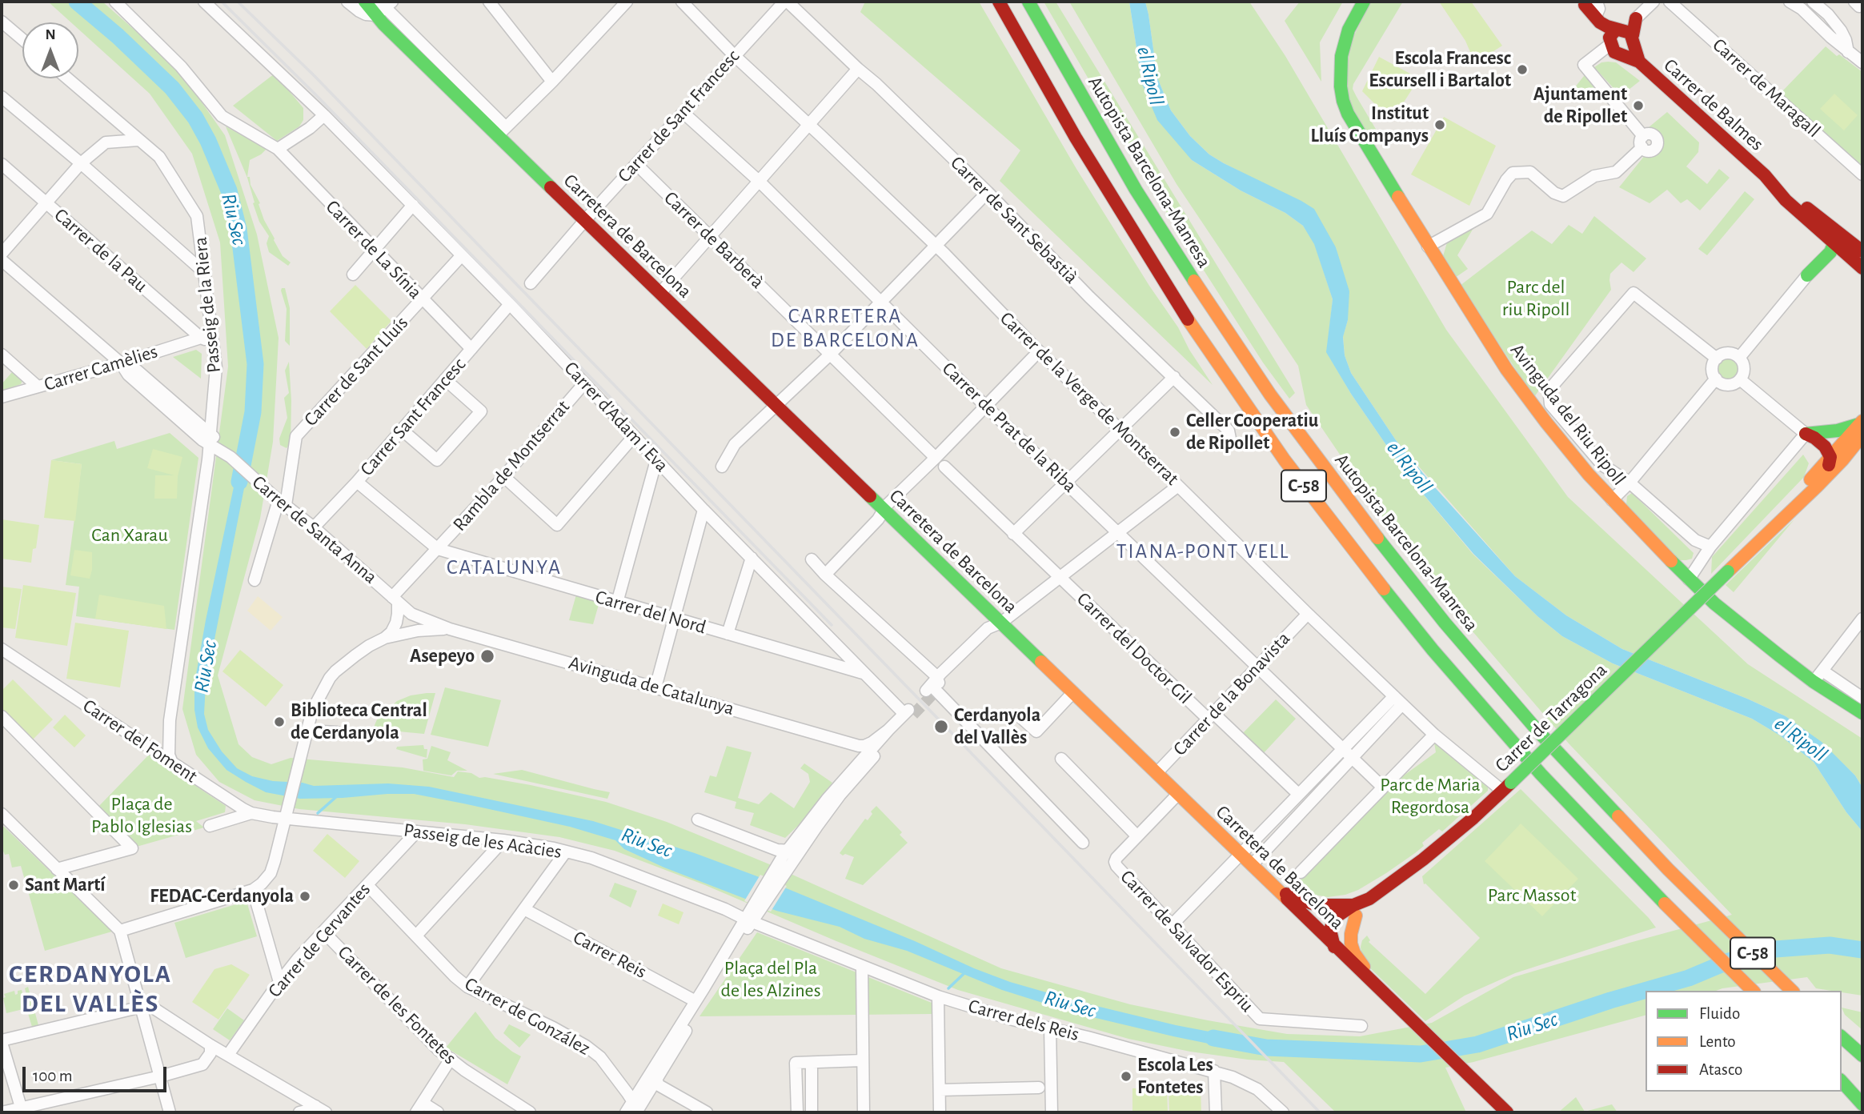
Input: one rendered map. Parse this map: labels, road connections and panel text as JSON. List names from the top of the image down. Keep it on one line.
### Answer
{"streets":{"main road":["Carrer de Balmes","Autopista Barcelona-Manresa","Carretera de Barcelona","Avinguda del Riu Ripoll","C-58","Carrer de Tarragona"],"street":["Carrer de Maragall","Carrer de Sant Francesc","Carrer de Sant Sebastià","Carrer de Barberà","Carrer de La Sínia","Carrer de la Pau","Passeig de la Riera","Carrer Camèlies","Carrer de Sant Lluís","Carrer de la Verge de Montserrat","Carrer Sant Francesc","Carrer d'Adam i Eva","Carrer de Prat de la Riba","Rambla de Montserrat","Carrer de Santa Anna","Carrer del Nord","Carrer del Doctor Gil","Avinguda de Catalunya","Carrer de la Bonavista","Carrer del Foment","Passeig de les Acàcies","Carrer de Cervantes","Carrer de Salvador Espriu","Carrer Reis","Carrer de les Fontetes","Carrer de González","Carrer dels Reis"]},"crossings":[["Carrer de Sant Francesc","Carrer de Sant Sebastià"],["Carrer de Sant Francesc","Carretera de Barcelona"],["Carrer de Sant Francesc","Carrer de Barberà"],["Carrer de Sant Francesc","Carrer de la Verge de Montserrat"],["Carrer de Sant Francesc","Carrer de Prat de la Riba"],["Carretera de Barcelona","Carrer de la Bonavista"],["Carrer de Barberà","Carrer del Doctor Gil"],["Carrer de La Sínia","Carrer de Sant Lluís"],["Carrer de La Sínia","Carrer Sant Francesc"],["Carrer de la Pau","Carrer Camèlies"],["Passeig de la Riera","Carrer Camèlies"],["Passeig de la Riera","Carrer de Santa Anna"],["Passeig de la Riera","Carrer del Foment"],["Carrer Camèlies","Carrer de Santa Anna"],["Carrer de Sant Lluís","Carrer d'Adam i Eva"],["Carrer de Sant Lluís","Carrer de Santa Anna"],["Carrer de la Verge de Montserrat","Carrer de la Bonavista"],["Carrer de la Verge de Montserrat","Carrer de Tarragona"],["Carrer Sant Francesc","Carrer d'Adam i Eva"],["Carrer Sant Francesc","Carrer de Santa Anna"],["Carrer d'Adam i Eva","Rambla de Montserrat"],["Carrer d'Adam i Eva","Carrer del Nord"],["Carrer d'Adam i Eva","Avinguda de Catalunya"],["Carrer de Prat de la Riba","Carrer de la Bonavista"],["Rambla de Montserrat","Carrer de Santa Anna"],["Rambla de Montserrat","Carrer del Nord"],["Rambla de Montserrat","Avinguda de Catalunya"],["Carrer de Santa Anna","Avinguda de Catalunya"],["Carrer del Doctor Gil","Carrer de la Bonavista"],["Avinguda de Catalunya","Carrer del Foment"],["Avinguda de Catalunya","Passeig de les Acàcies"],["Carrer del Foment","Passeig de les Acàcies"],["Passeig de les Acàcies","Carrer de Cervantes"],["Passeig de les Acàcies","Carrer dels Reis"],["Carrer de Cervantes","Carrer de les Fontetes"],["Carrer de Cervantes","Carrer de González"]],"districts":["CARRETERA DE BARCELONA","TIANA-PONT VELL","CATALUNYA","CERDANYOLA DEL VALLÈS"],"water":["el Ripoll","Riu Sec"],"parks":["Parc del riu Ripoll","Can Xarau","Parc de Maria Regordosa","Plaça de Pablo Iglesias","Parc Massot","Plaça del Pla de les Alzines"],"places":["Escola Francesc Escursell i Bartalot","Ajuntament de Ripollet","Institut Lluís Companys","Celler Cooperatiu de Ripollet","Asepeyo","Biblioteca Central de Cerdanyola","Cerdanyola del Vallès","Sant Martí","FEDAC-Cerdanyola","Escola Les Fontetes"],"legend":["Fluido","Lento","Atasco"],"scale_bar":"100 m","north":"top"}
